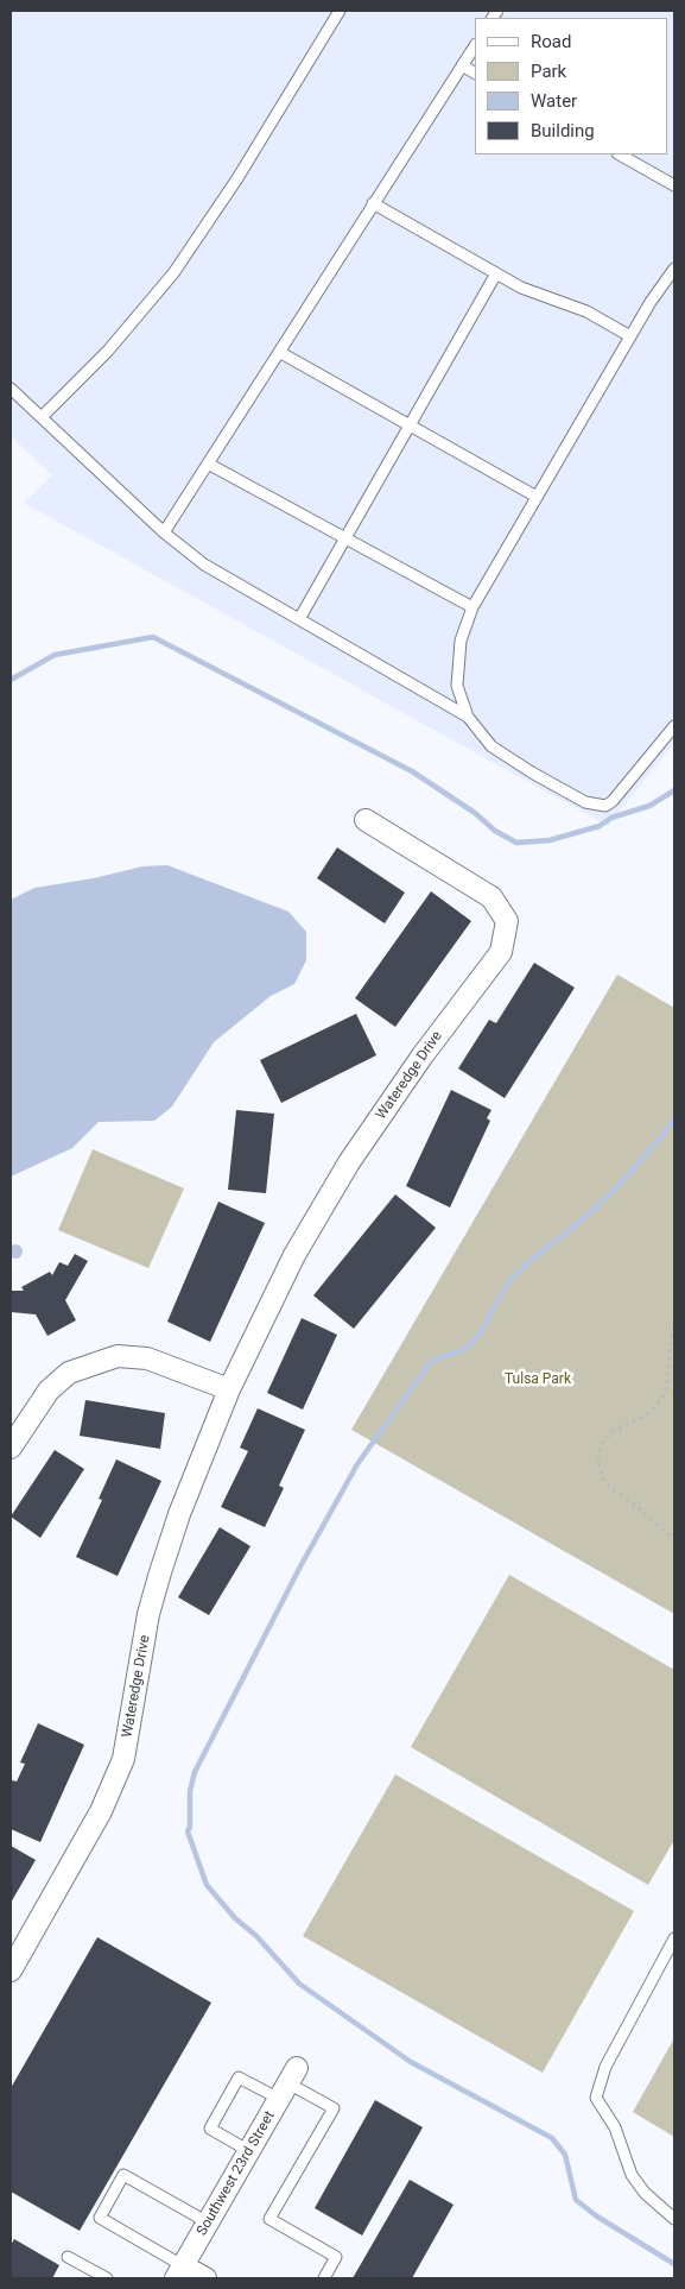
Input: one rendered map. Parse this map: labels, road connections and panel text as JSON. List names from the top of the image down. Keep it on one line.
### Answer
{"streets":{"street":["Wateredge Drive","Southwest 23rd Street"]},"parks":["Tulsa Park"],"legend":["Road","Park","Water","Building"]}
